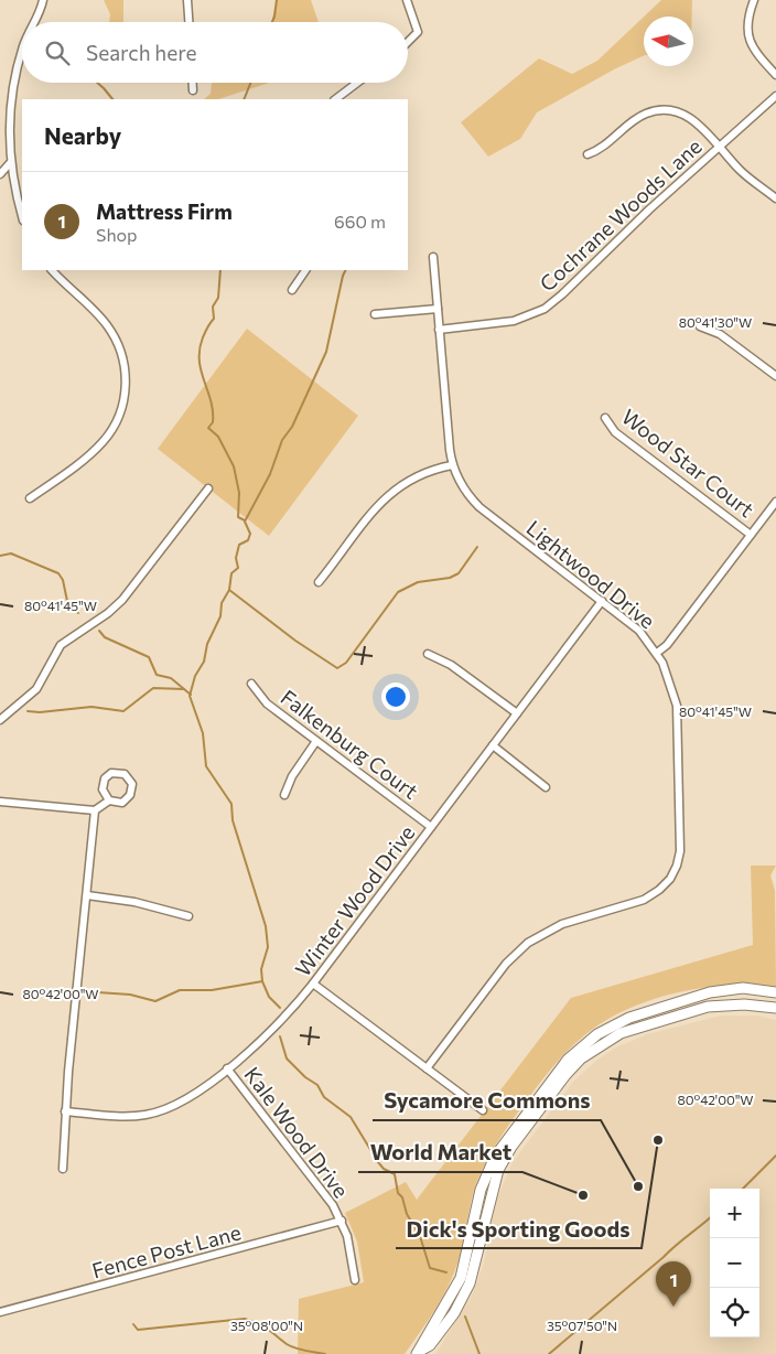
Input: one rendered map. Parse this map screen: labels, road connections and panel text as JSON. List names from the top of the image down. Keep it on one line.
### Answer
{"streets":{"street":["Cochrane Woods Lane","Wood Star Court","Lightwood Drive","Falkenburg Court","Winter Wood Drive","Kale Wood Drive","Fence Post Lane"]},"crossings":[["Cochrane Woods Lane","Lightwood Drive"],["Lightwood Drive","Winter Wood Drive"],["Falkenburg Court","Winter Wood Drive"],["Winter Wood Drive","Kale Wood Drive"],["Kale Wood Drive","Fence Post Lane"]],"places":["Dick's Sporting Goods","Sycamore Commons","World Market"],"north":"left","page":{"search":"Search here","heading":"Nearby","list":[{"mark":"1","name":"Mattress Firm","note":"Shop","value":"660 m"}],"map_buttons":["+","−"],"pins":"1"},"coordinates":["80°41'30\"W","80°41'45\"W","80°42'00\"W","35°08'00\"N","35°07'50\"N"]}
